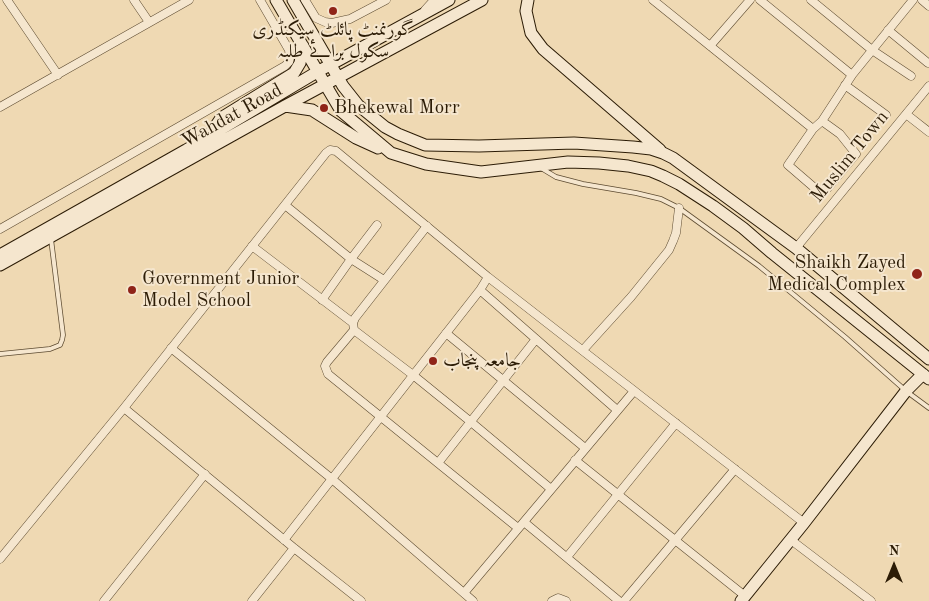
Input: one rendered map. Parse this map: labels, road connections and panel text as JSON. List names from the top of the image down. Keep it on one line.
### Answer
{"streets":{"main road":["Wahdat Road"],"street":["Muslim Town"]},"places":["گورنمنٹ پائلٹ سیکنڈری سکول برائے طلبہ","Bhekewal Morr","Shaikh Zayed Medical Complex","Government Junior Model School","جامعہ پنجاب"],"north":"top"}
